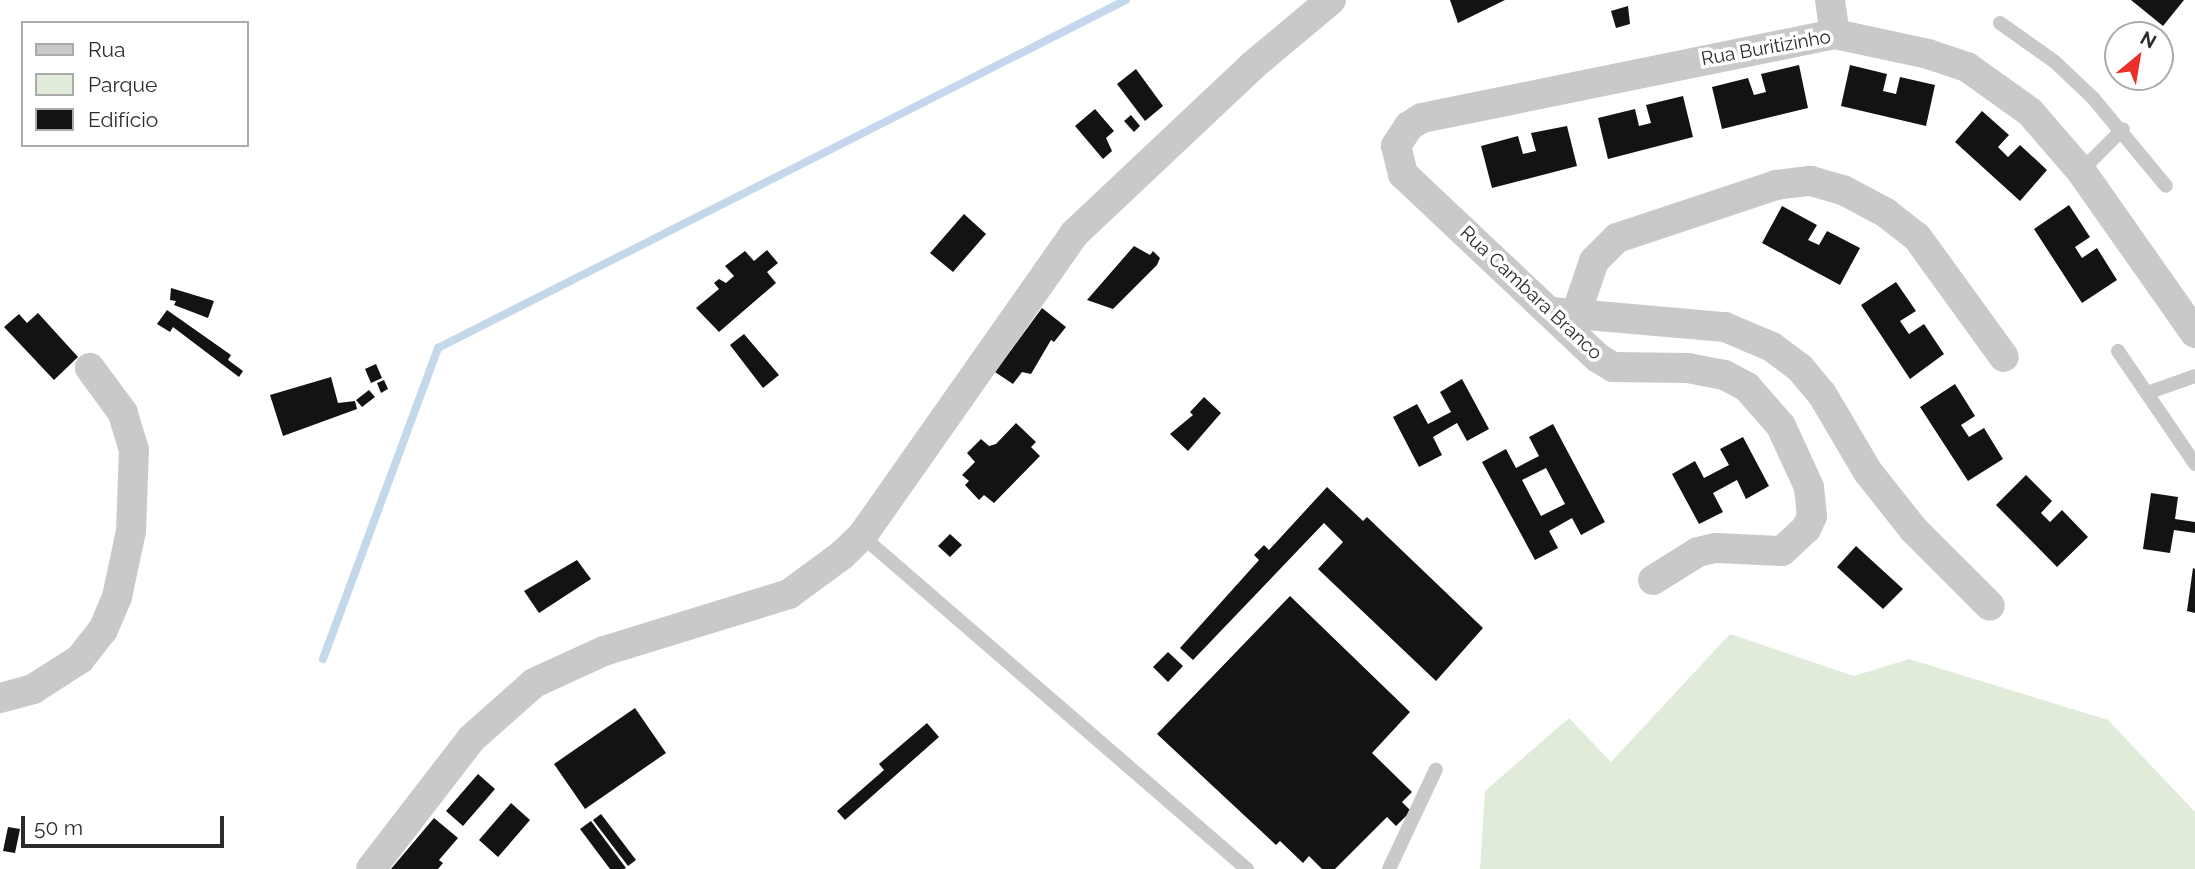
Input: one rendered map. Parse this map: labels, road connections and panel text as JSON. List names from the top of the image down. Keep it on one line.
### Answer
{"streets":{"street":["Rua Buritizinho","Rua Cambara Branco"]},"crossings":[["Rua Buritizinho","Rua Cambara Branco"]],"legend":["Rua","Parque","Edifício"],"scale_bar":"50 m","north":"top right"}
